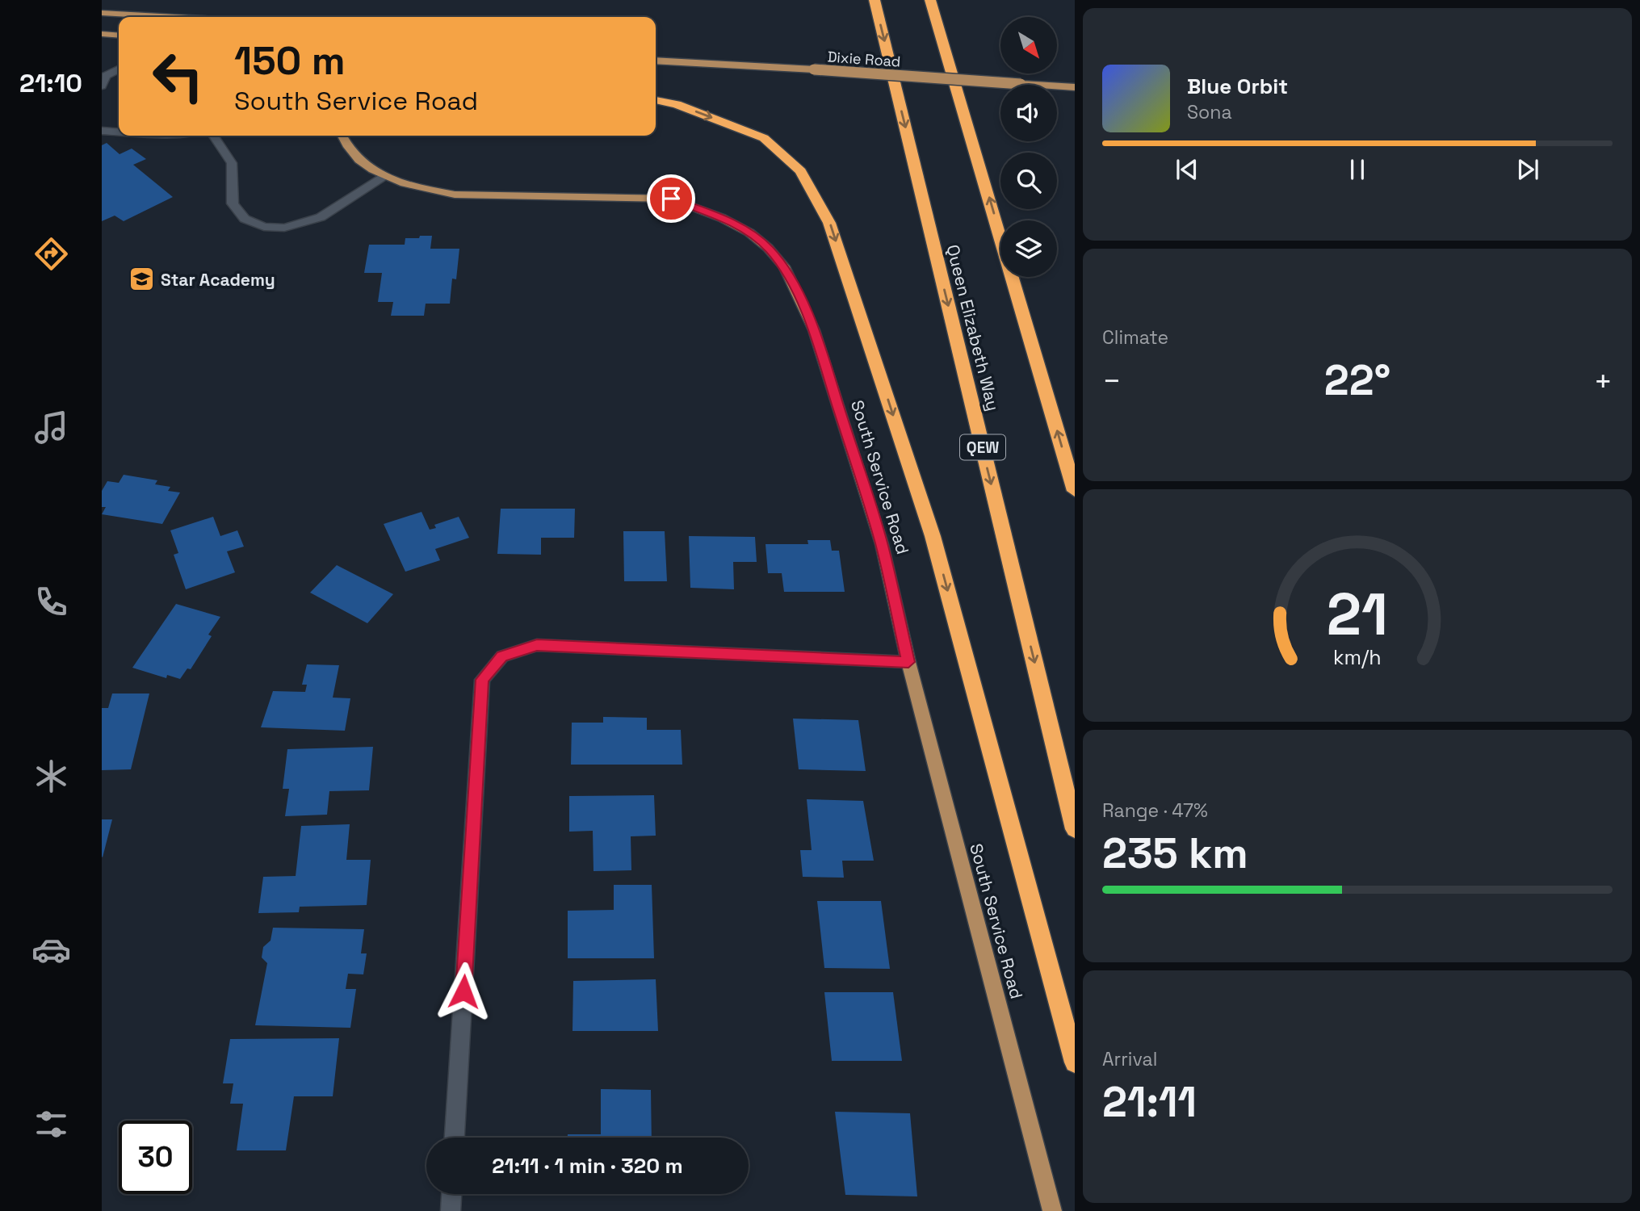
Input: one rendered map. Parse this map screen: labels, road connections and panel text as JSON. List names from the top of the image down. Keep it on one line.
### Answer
{"streets":{"highway":["Queen Elizabeth Way","QEW"],"main road":["Dixie Road","South Service Road"]},"places":{"school or university":["Star Academy"]},"north":"bottom right","page":{"tabs":"21:10","turn":["150 m","South Service Road"],"song":["Blue Orbit","Sona"],"tile":["Climate",["Range · 47%","235 km"],["Arrival","21:11"]],"heat":["−","22°","+"],"limit":"30","trip":"21:11 · 1 min · 320 m","gauge":["21","km/h"]}}
